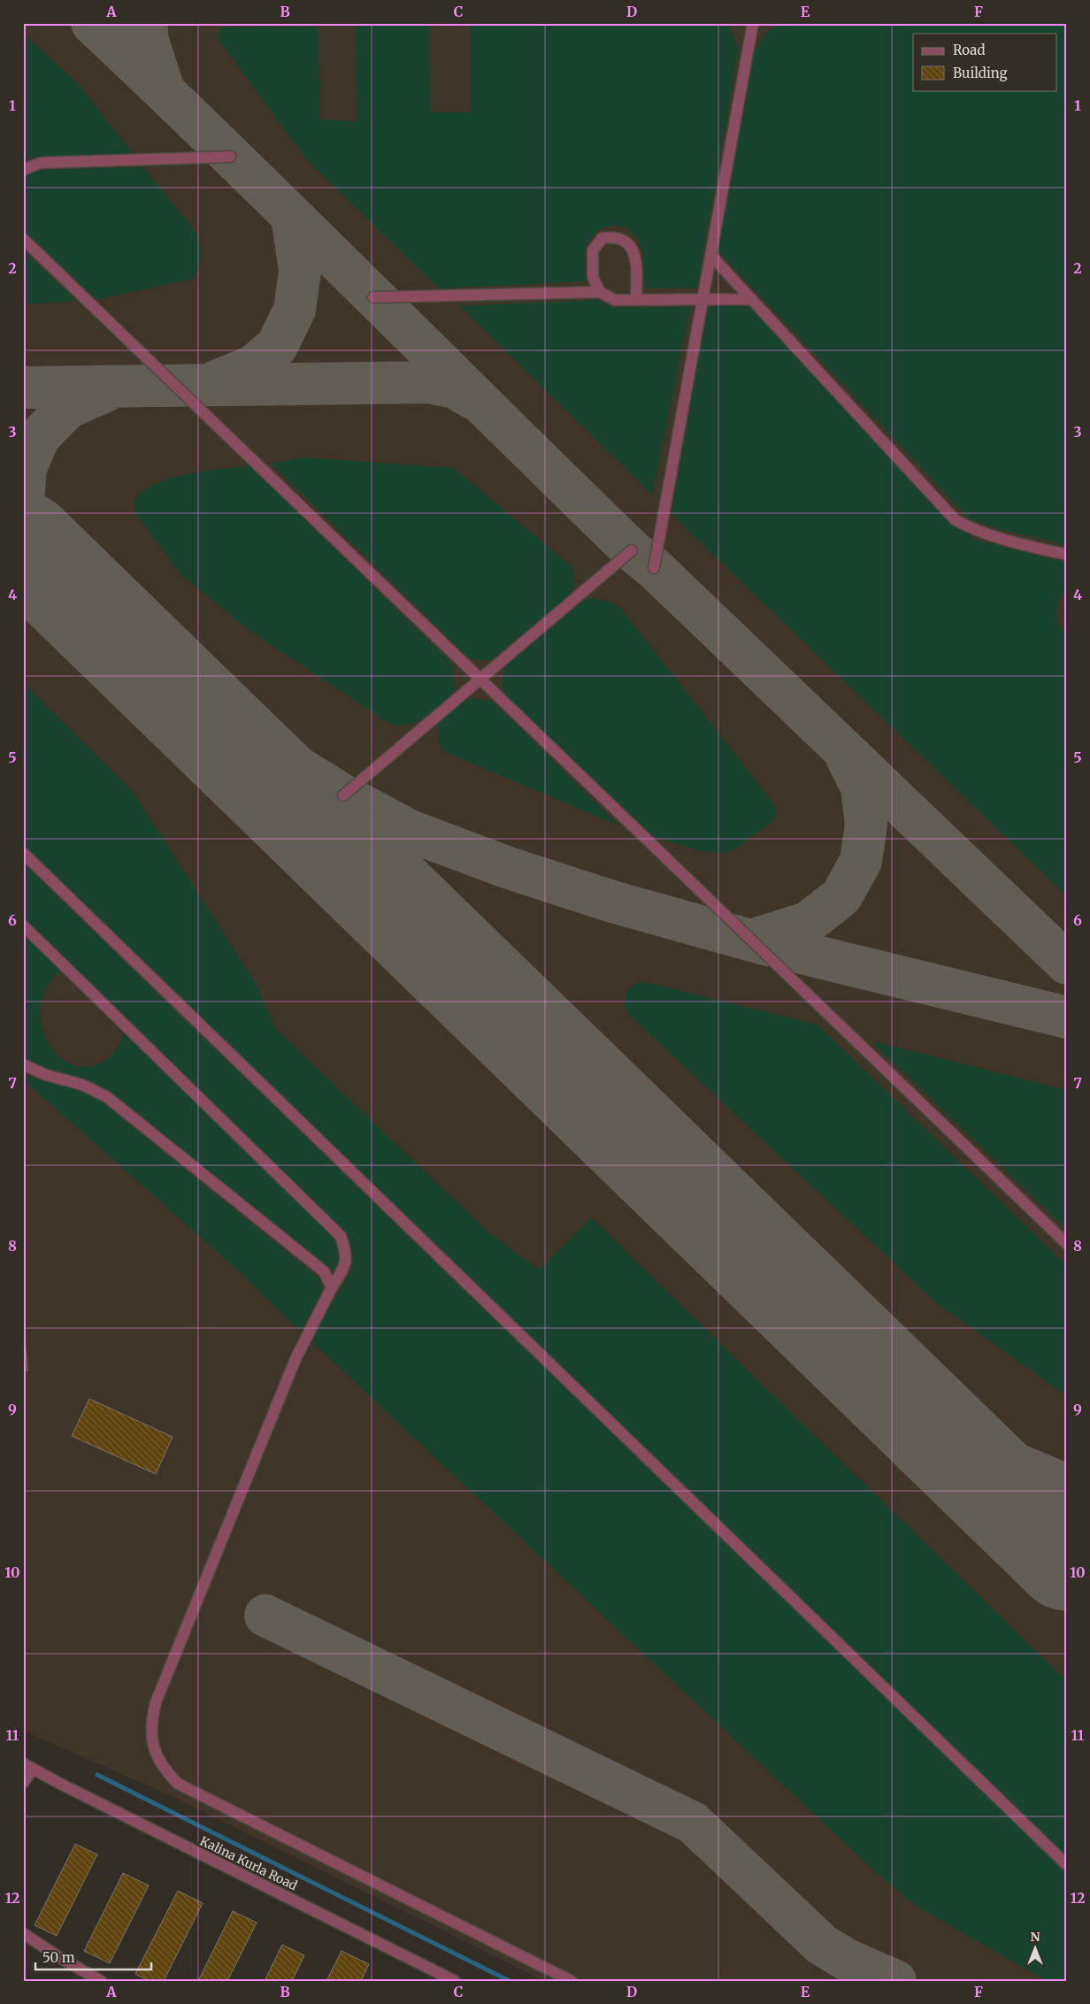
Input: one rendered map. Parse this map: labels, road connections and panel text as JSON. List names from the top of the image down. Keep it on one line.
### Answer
{"streets":{"street":["Kalina Kurla Road"]},"legend":["Road","Building"],"scale_bar":"50 m","north":"top","grid":{"columns":["A","B","C","D","E","F"],"rows":["1","2","3","4","5","6","7","8","9","10","11","12"]}}
